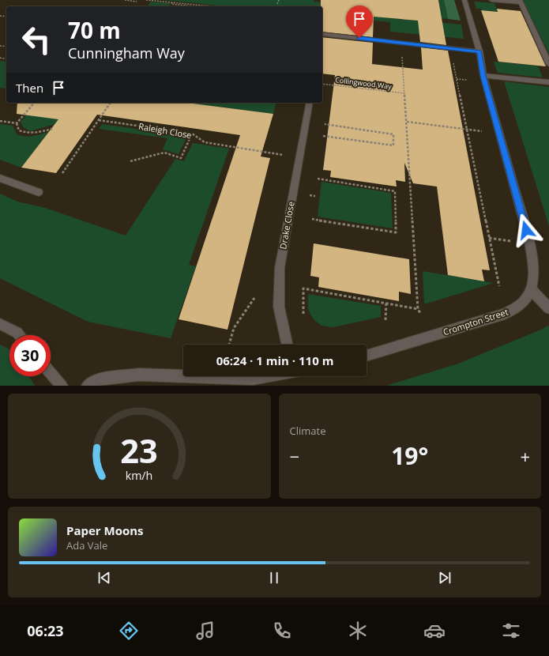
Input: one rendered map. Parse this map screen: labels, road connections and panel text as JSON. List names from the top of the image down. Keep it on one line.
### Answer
{"streets":{"street":["Drake Close","Crompton Street"],"path":["Collingwood Way","Raleigh Close"]},"page":{"turn":["70 m","Cunningham Way"],"then":"Then","limit":"30","trip":"06:24 · 1 min · 110 m","tile":"Climate","heat":["−","19°","+"],"song":["Paper Moons","Ada Vale"],"tabs":"06:23","gauge":["23","km/h"]}}
